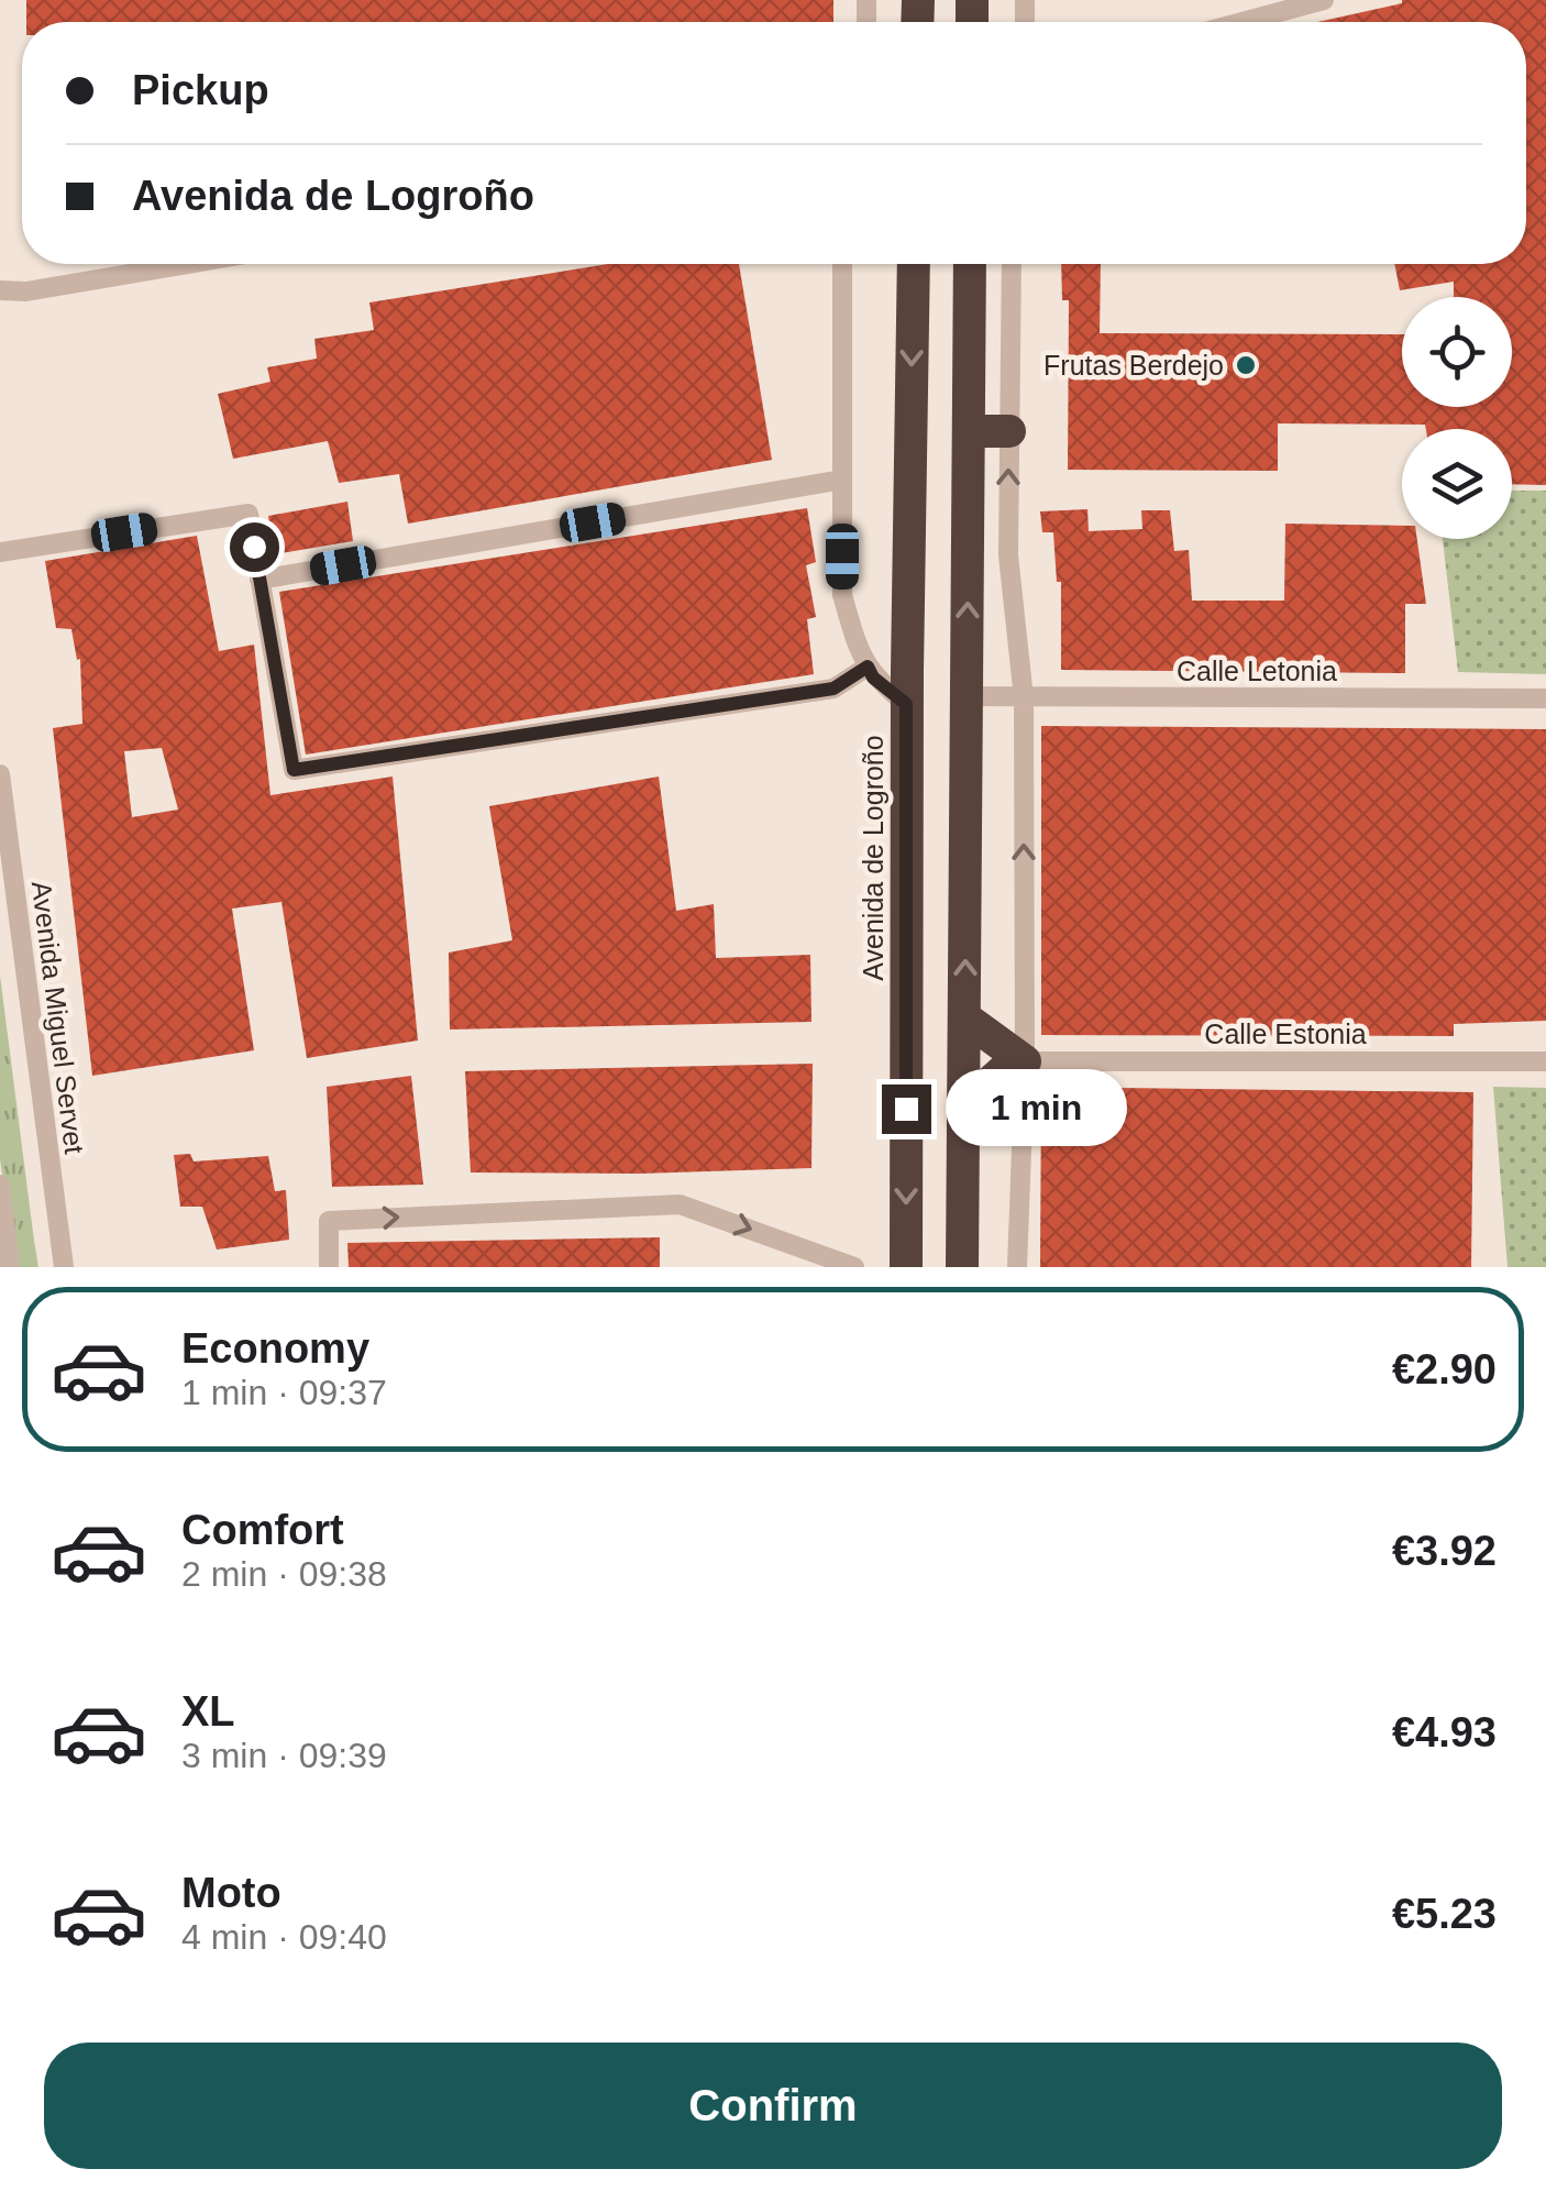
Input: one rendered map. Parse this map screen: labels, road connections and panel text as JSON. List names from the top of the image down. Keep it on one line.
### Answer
{"streets":{"highway":["Avenida de Logroño"],"street":["Calle Letonia","Avenida Miguel Servet","Calle Estonia"]},"places":["Frutas Berdejo"],"page":{"banner":["Pickup","Avenida de Logroño"],"bubble":"1 min","list":[{"name":"Economy","note":"1 min · 09:37","value":"€2.90"},{"name":"Comfort","note":"2 min · 09:38","value":"€3.92"},{"name":"XL","note":"3 min · 09:39","value":"€4.93"},{"name":"Moto","note":"4 min · 09:40","value":"€5.23"}],"buttons":"Confirm"}}
